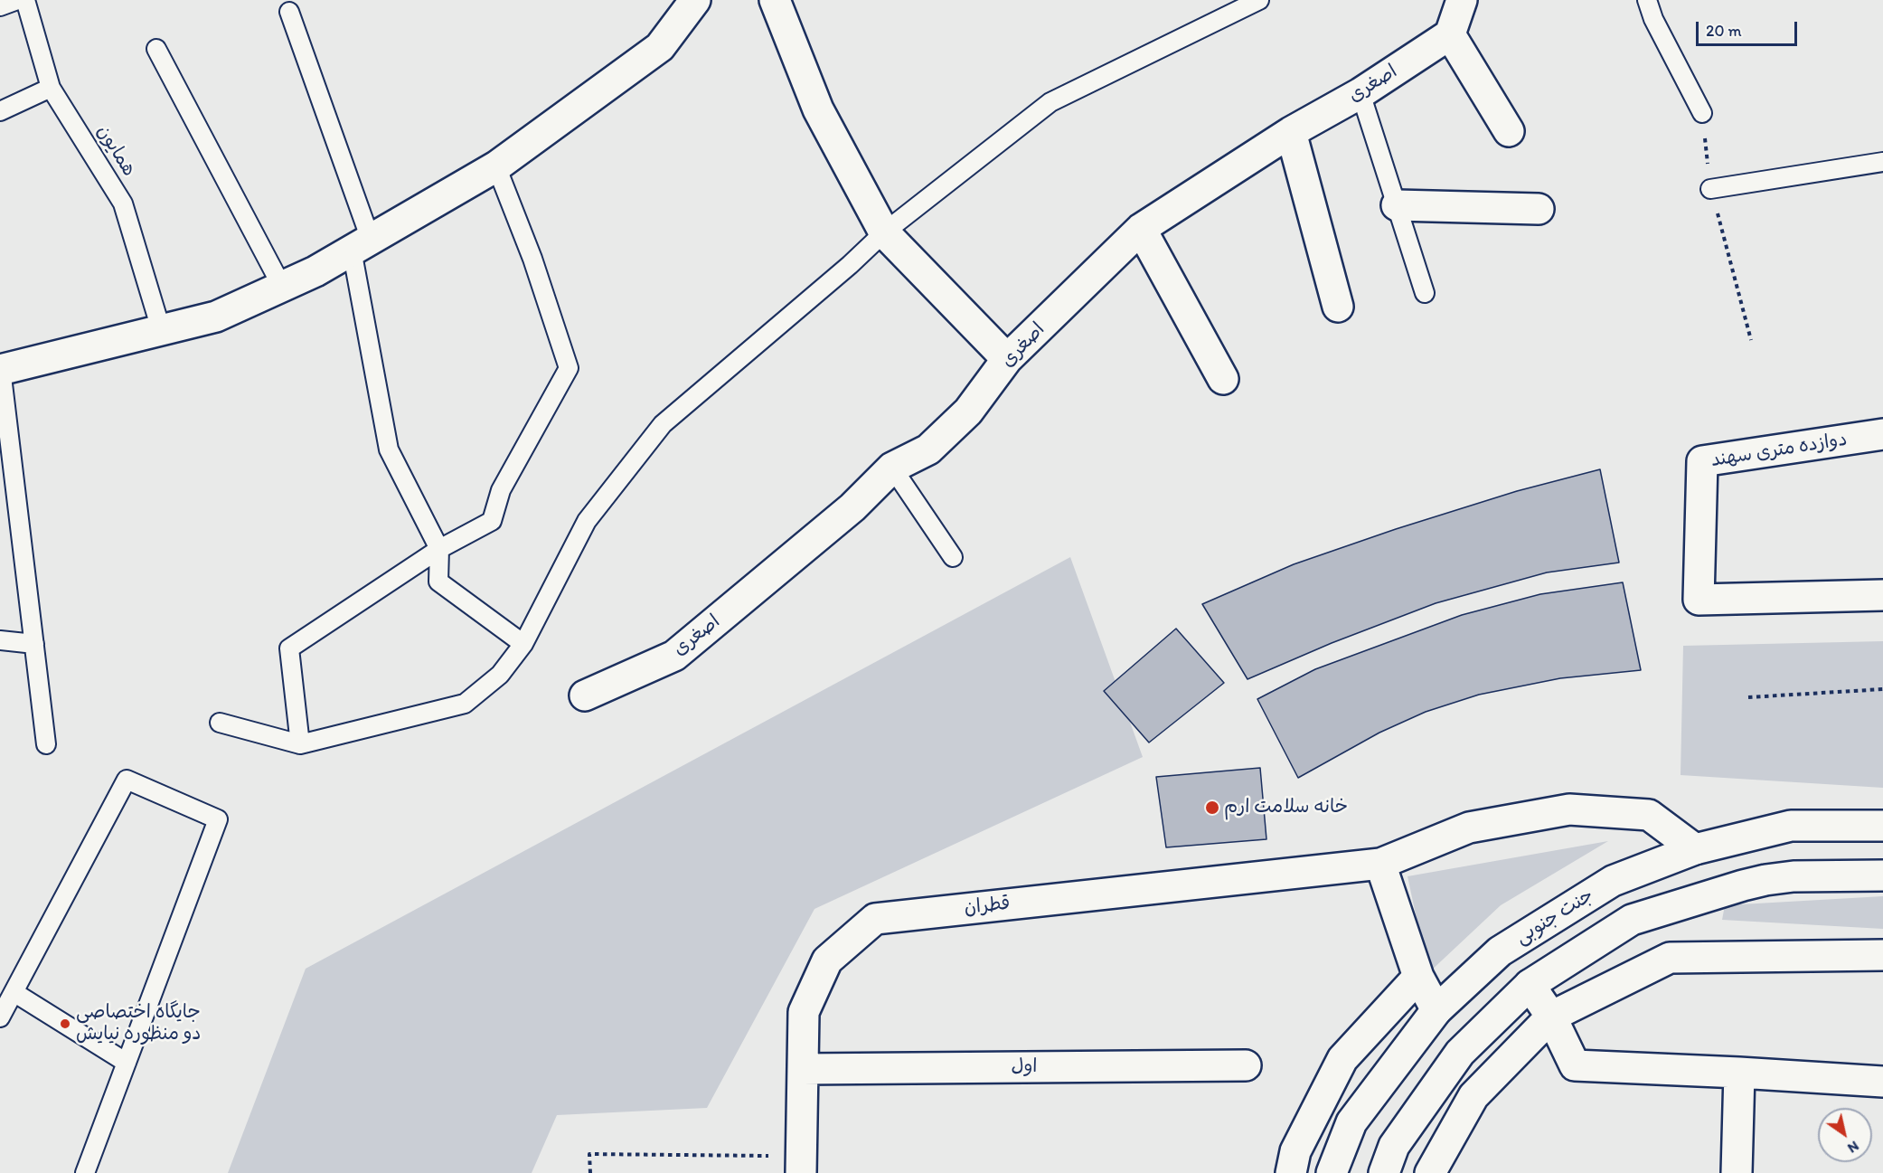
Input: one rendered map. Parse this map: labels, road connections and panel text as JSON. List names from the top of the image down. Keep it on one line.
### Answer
{"streets":{"street":["اصغری","دوازده متری سهند","قطران","جنت جنوبی","اول"],"lane":["همایون"]},"crossings":[["قطران","جنت جنوبی"],["قطران","اول"]],"places":["خانه سلامت ارم","جایگاه اختصاصی دو منظوره نیایش"],"scale_bar":"20 m","north":"bottom right"}
